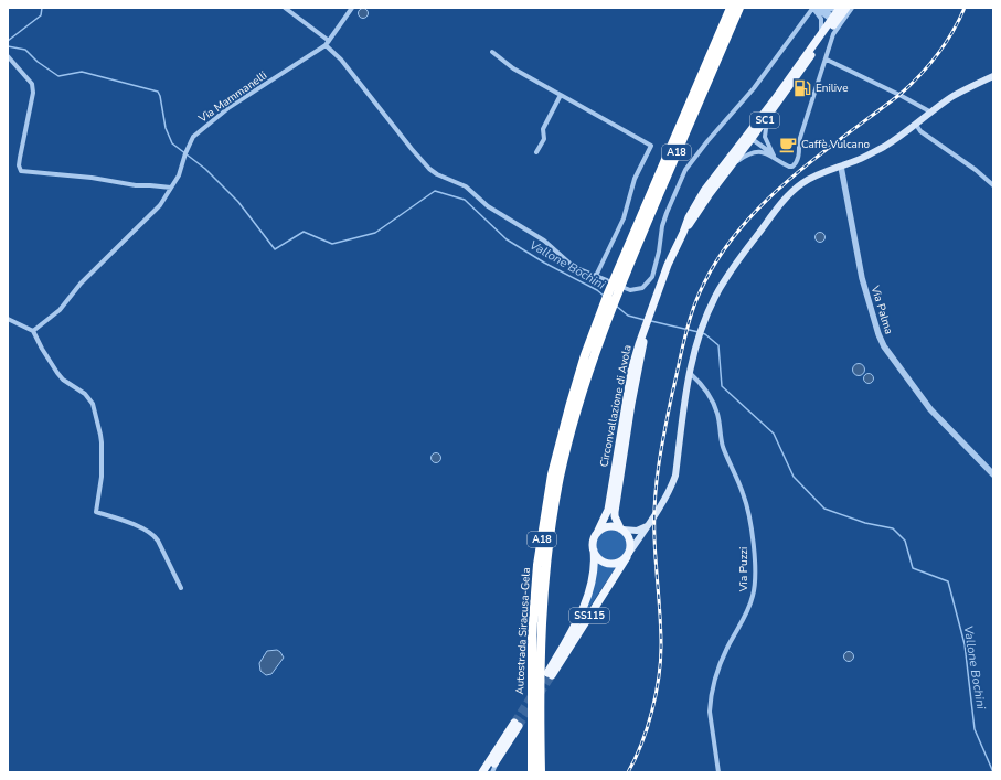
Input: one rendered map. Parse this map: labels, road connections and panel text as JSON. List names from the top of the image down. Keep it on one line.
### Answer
{"streets":{"highway":["A18","Autostrada Siracusa-Gela"],"main road":["SC1","Circonvallazione di Avola","SS115"],"street":["Via Mammanelli","Via Palma","Via Puzzi"]},"crossings":[["SC1","Circonvallazione di Avola"],["A18","Autostrada Siracusa-Gela"],["Circonvallazione di Avola","SS115"]],"water":["Vallone Bochini"],"places":{"fuel station":["Enilive"],"cafe":["Caffè Vulcano"]}}
